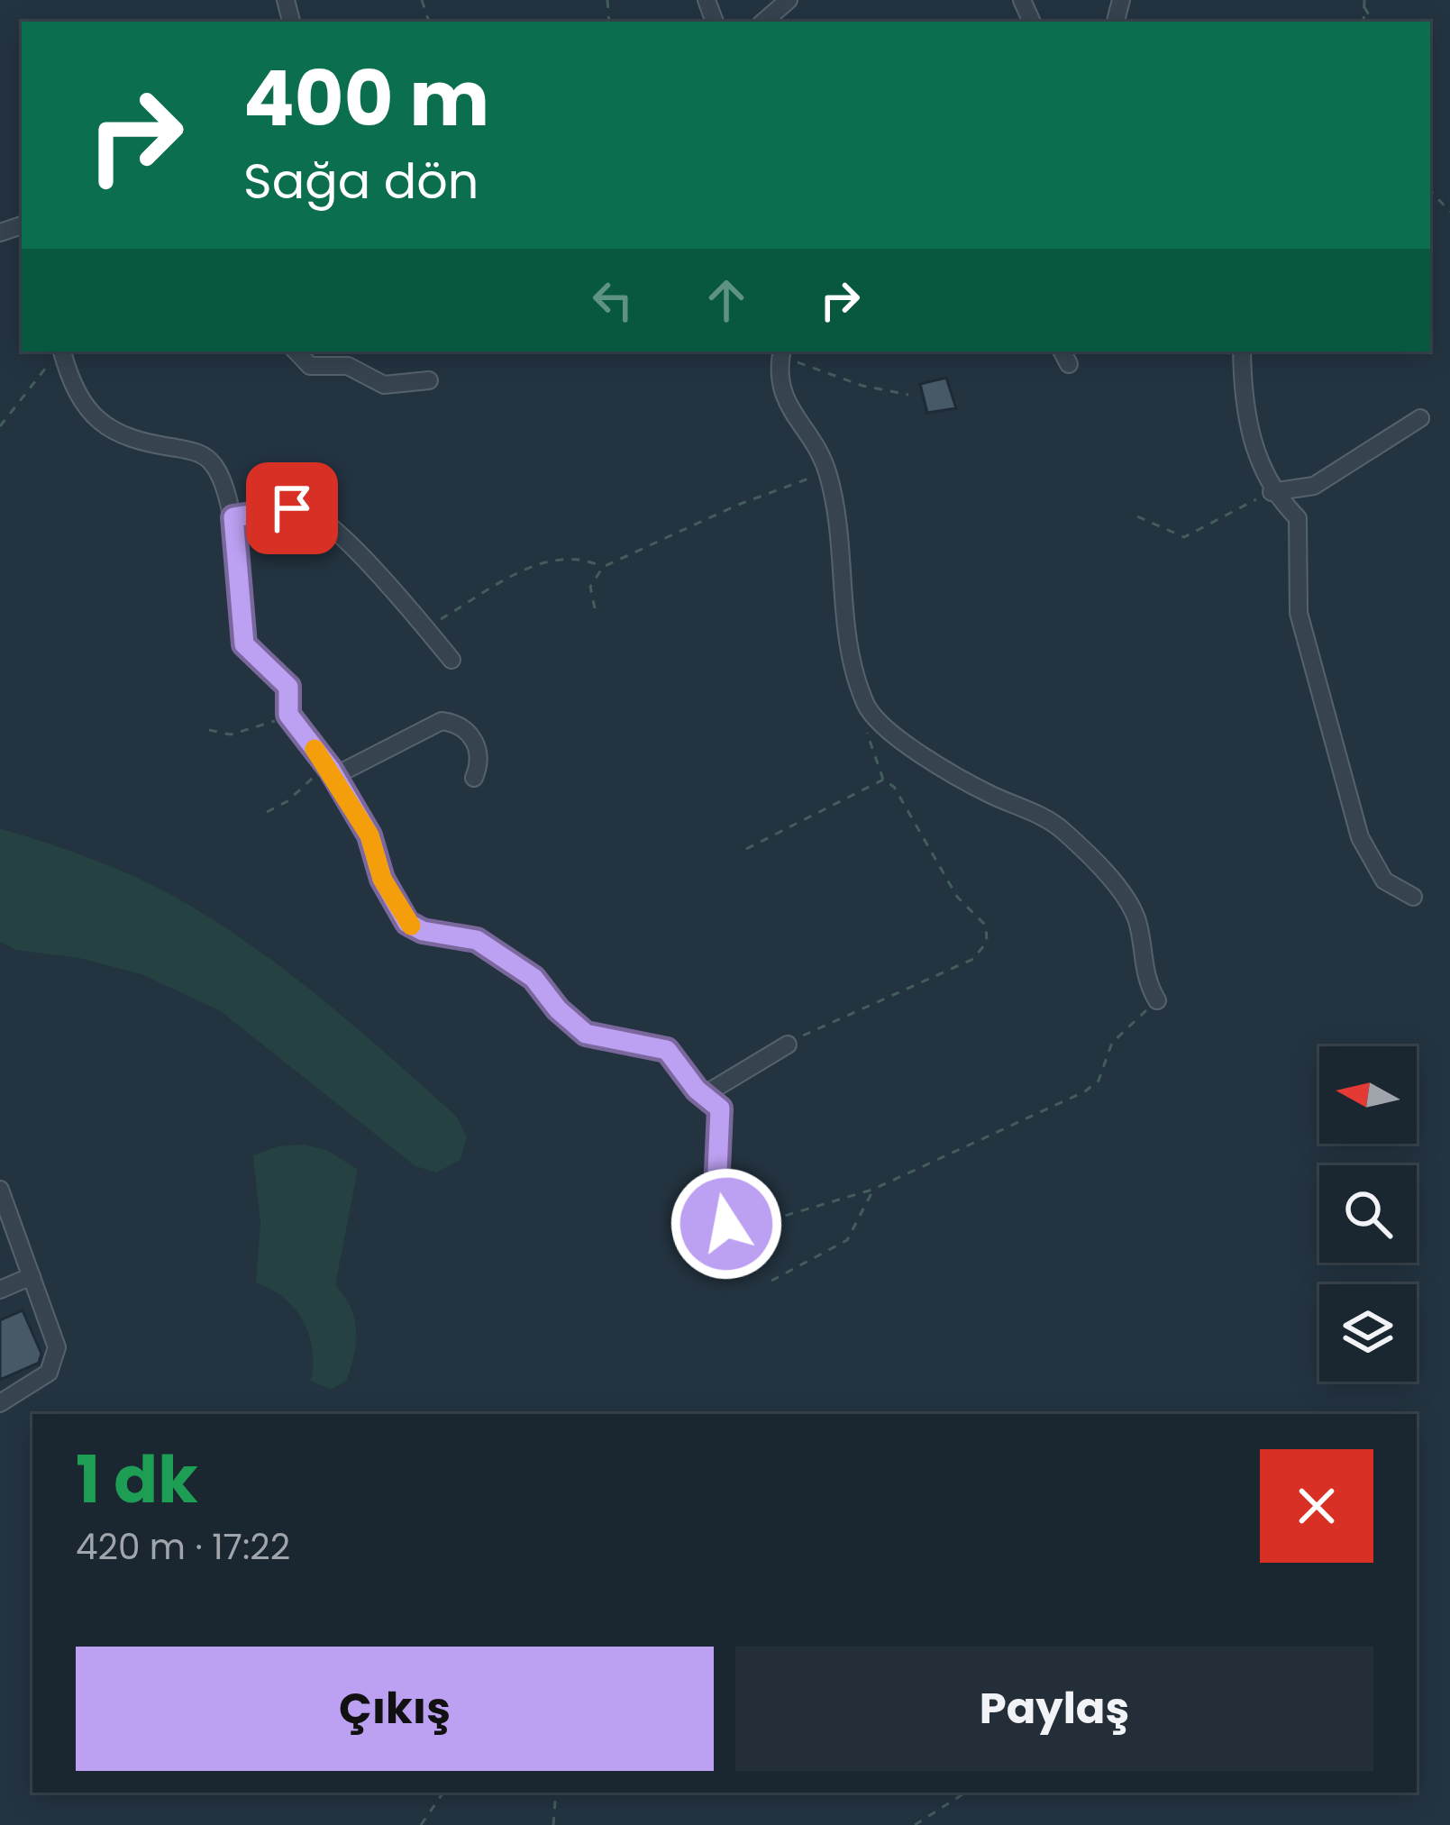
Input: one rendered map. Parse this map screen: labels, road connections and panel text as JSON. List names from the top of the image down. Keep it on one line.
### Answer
{"north":"left","page":{"turn":["400 m","Sağa dön"],"heading":["1 dk","420 m · 17:22"],"buttons":["Çıkış","Paylaş"]}}
